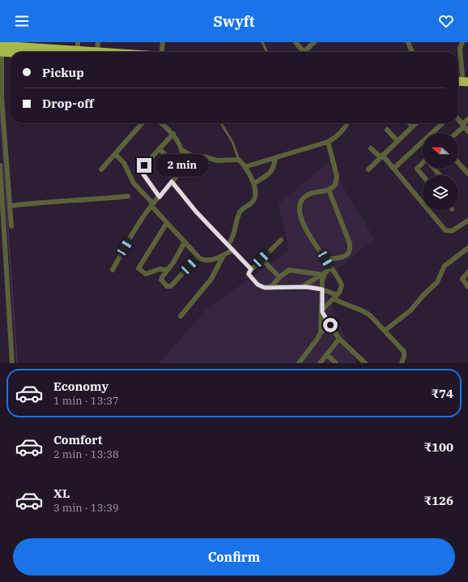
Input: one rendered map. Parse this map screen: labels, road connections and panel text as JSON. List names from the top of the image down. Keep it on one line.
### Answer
{"north":"left","page":{"header":"Swyft","banner":["Pickup","Drop-off"],"bubble":"2 min","list":[{"name":"Economy","note":"1 min · 13:37","value":"₹74"},{"name":"Comfort","note":"2 min · 13:38","value":"₹100"},{"name":"XL","note":"3 min · 13:39","value":"₹126"}],"buttons":"Confirm"}}
